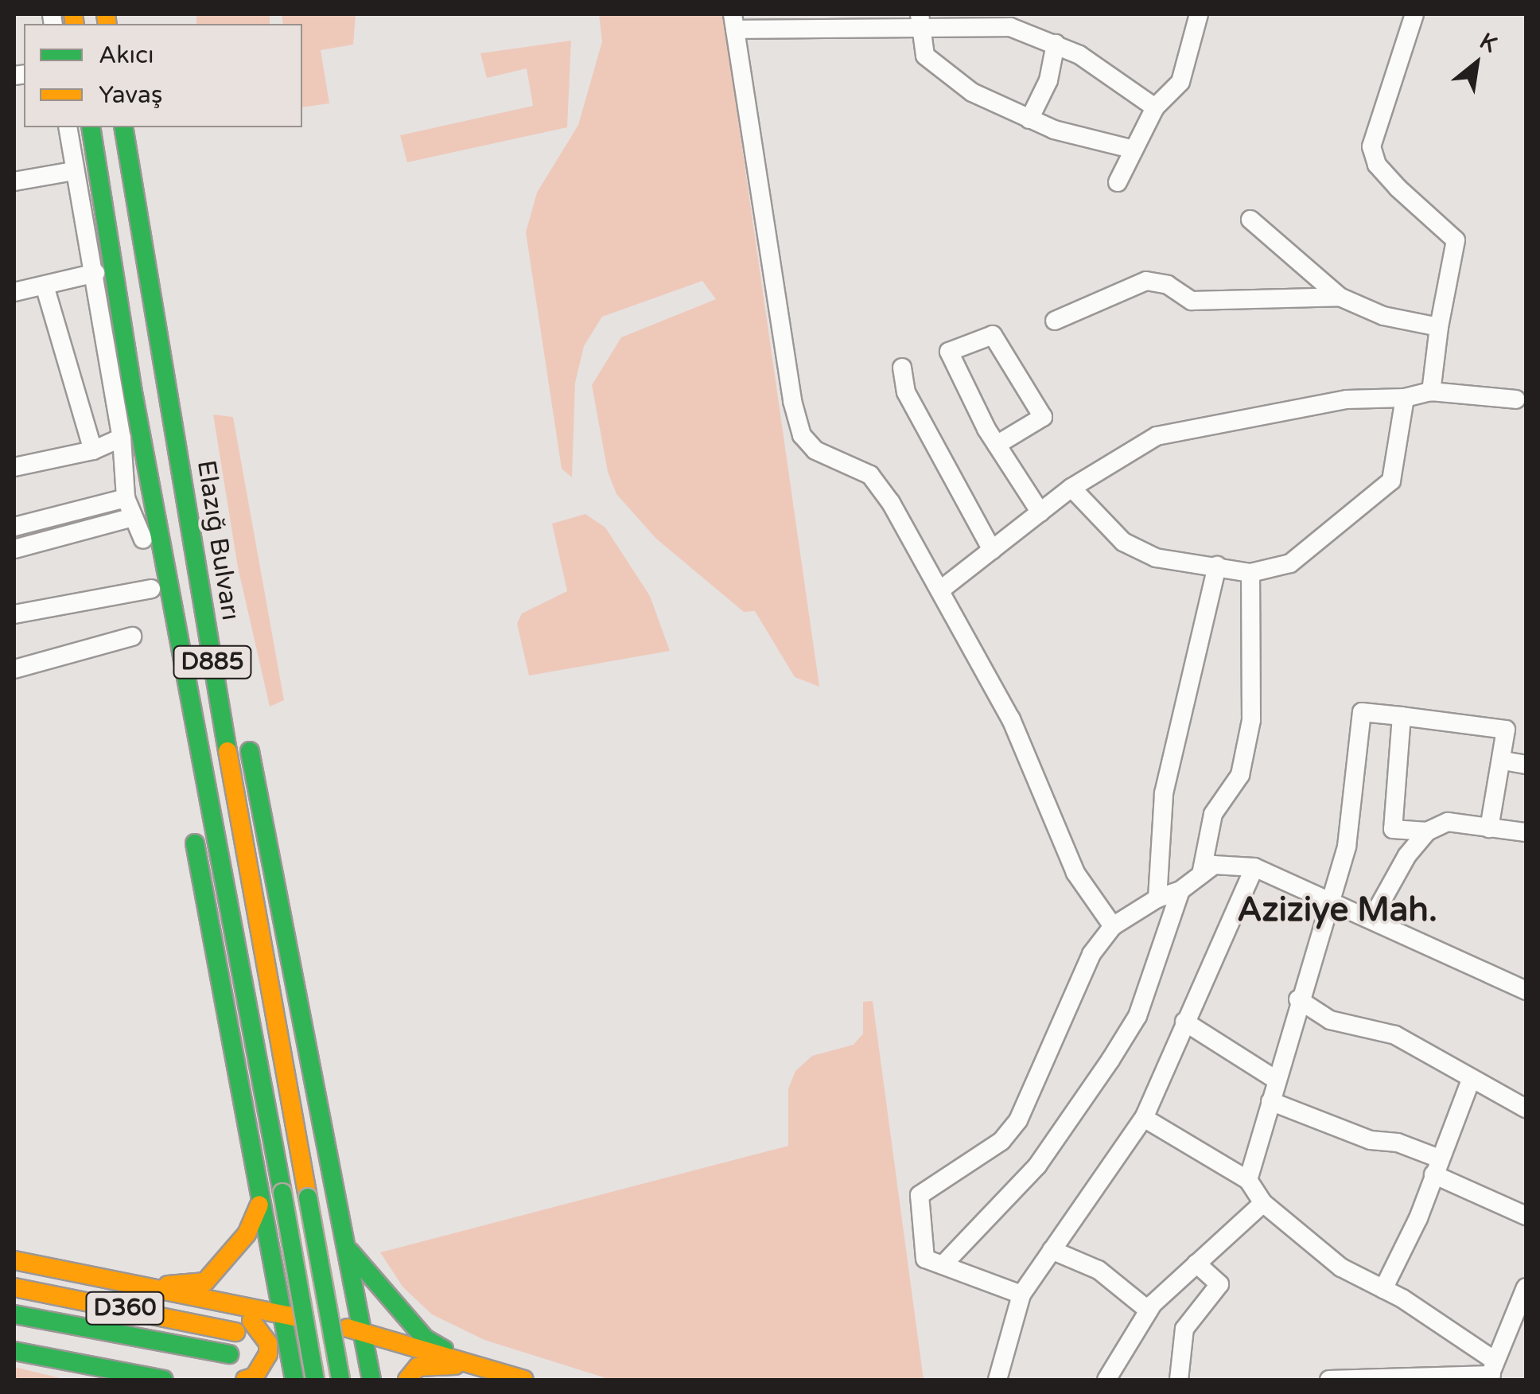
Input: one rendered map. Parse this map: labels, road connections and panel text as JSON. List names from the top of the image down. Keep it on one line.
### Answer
{"streets":{"highway":["Elazığ Bulvarı","D885","D360"]},"districts":["Aziziye Mah."],"legend":["Akıcı","Yavaş"],"north":"top right"}
